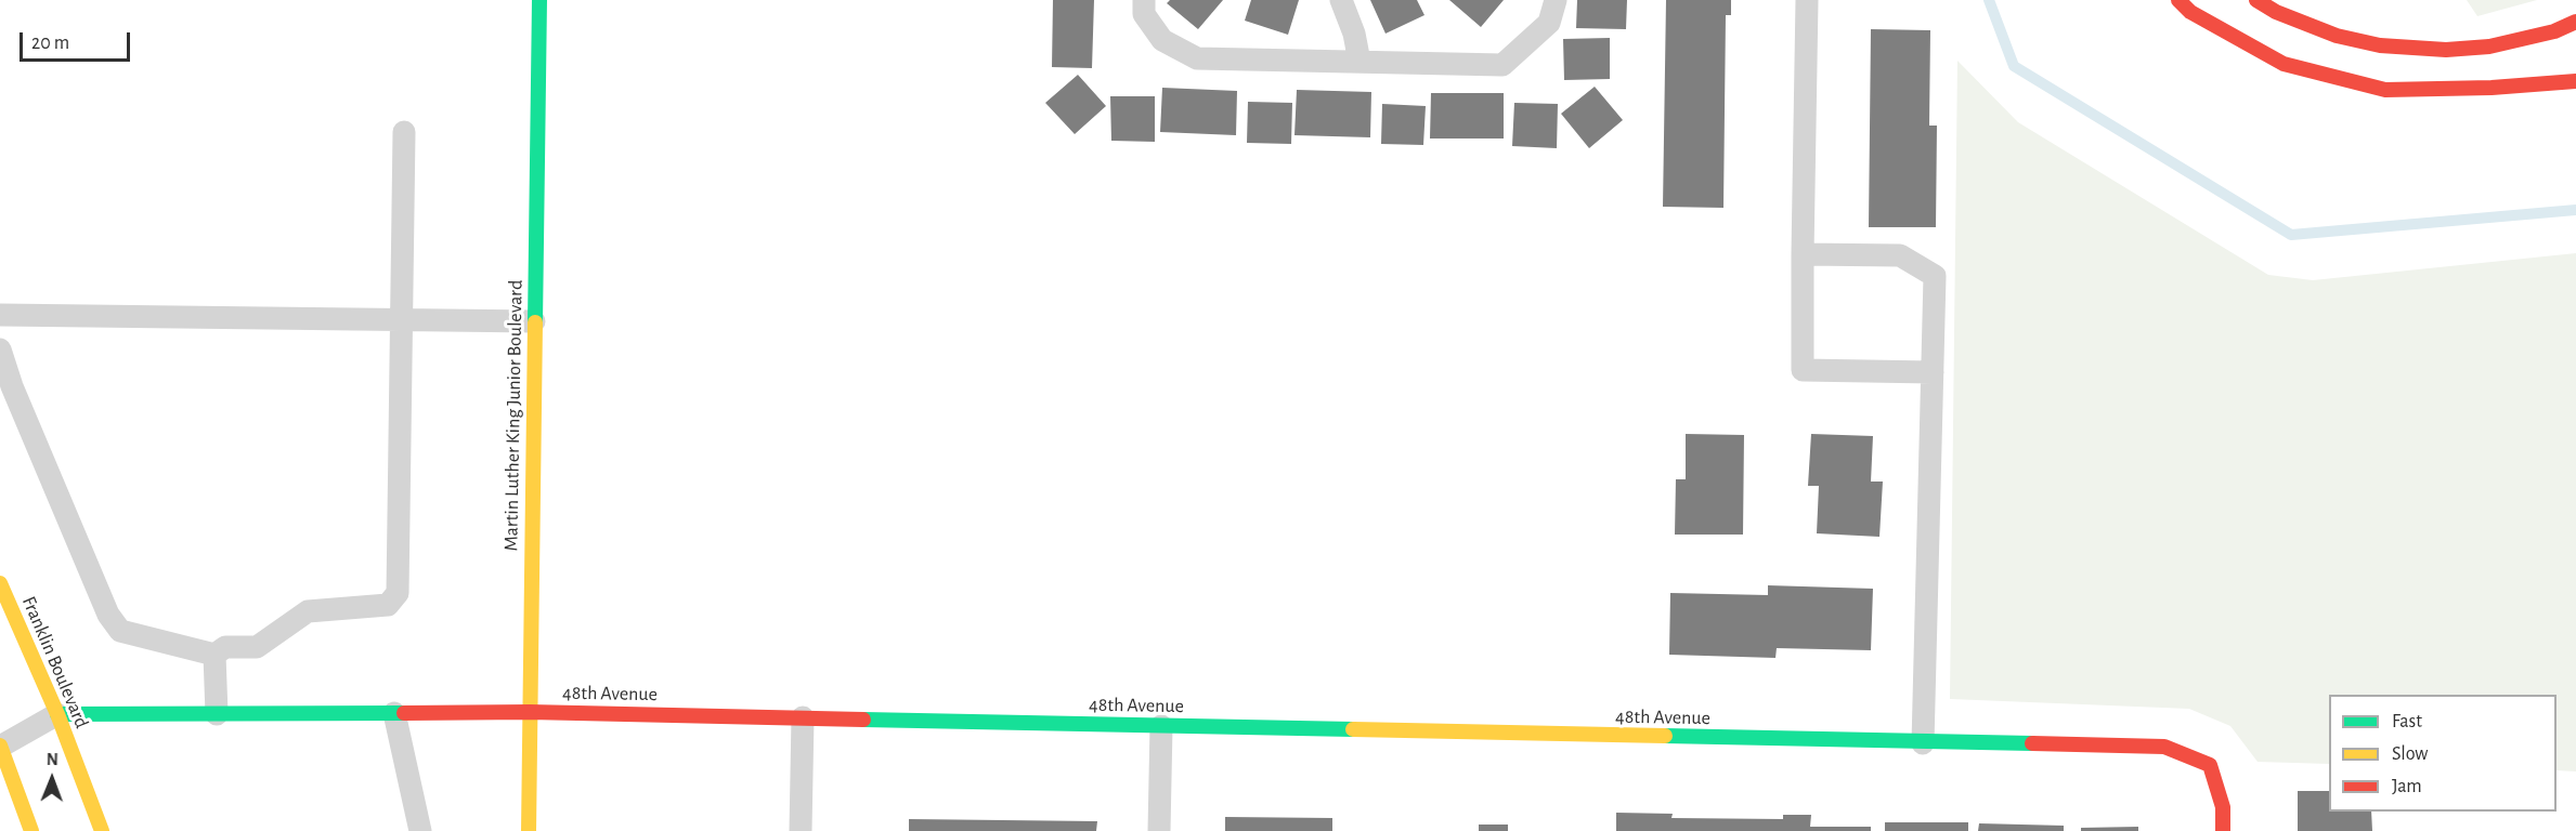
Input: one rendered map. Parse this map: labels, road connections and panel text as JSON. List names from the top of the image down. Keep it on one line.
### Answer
{"streets":{"main road":["Martin Luther King Junior Boulevard","Franklin Boulevard","48th Avenue"]},"crossings":[["Martin Luther King Junior Boulevard","48th Avenue"],["Franklin Boulevard","48th Avenue"]],"legend":["Fast","Slow","Jam"],"scale_bar":"20 m","north":"top"}
